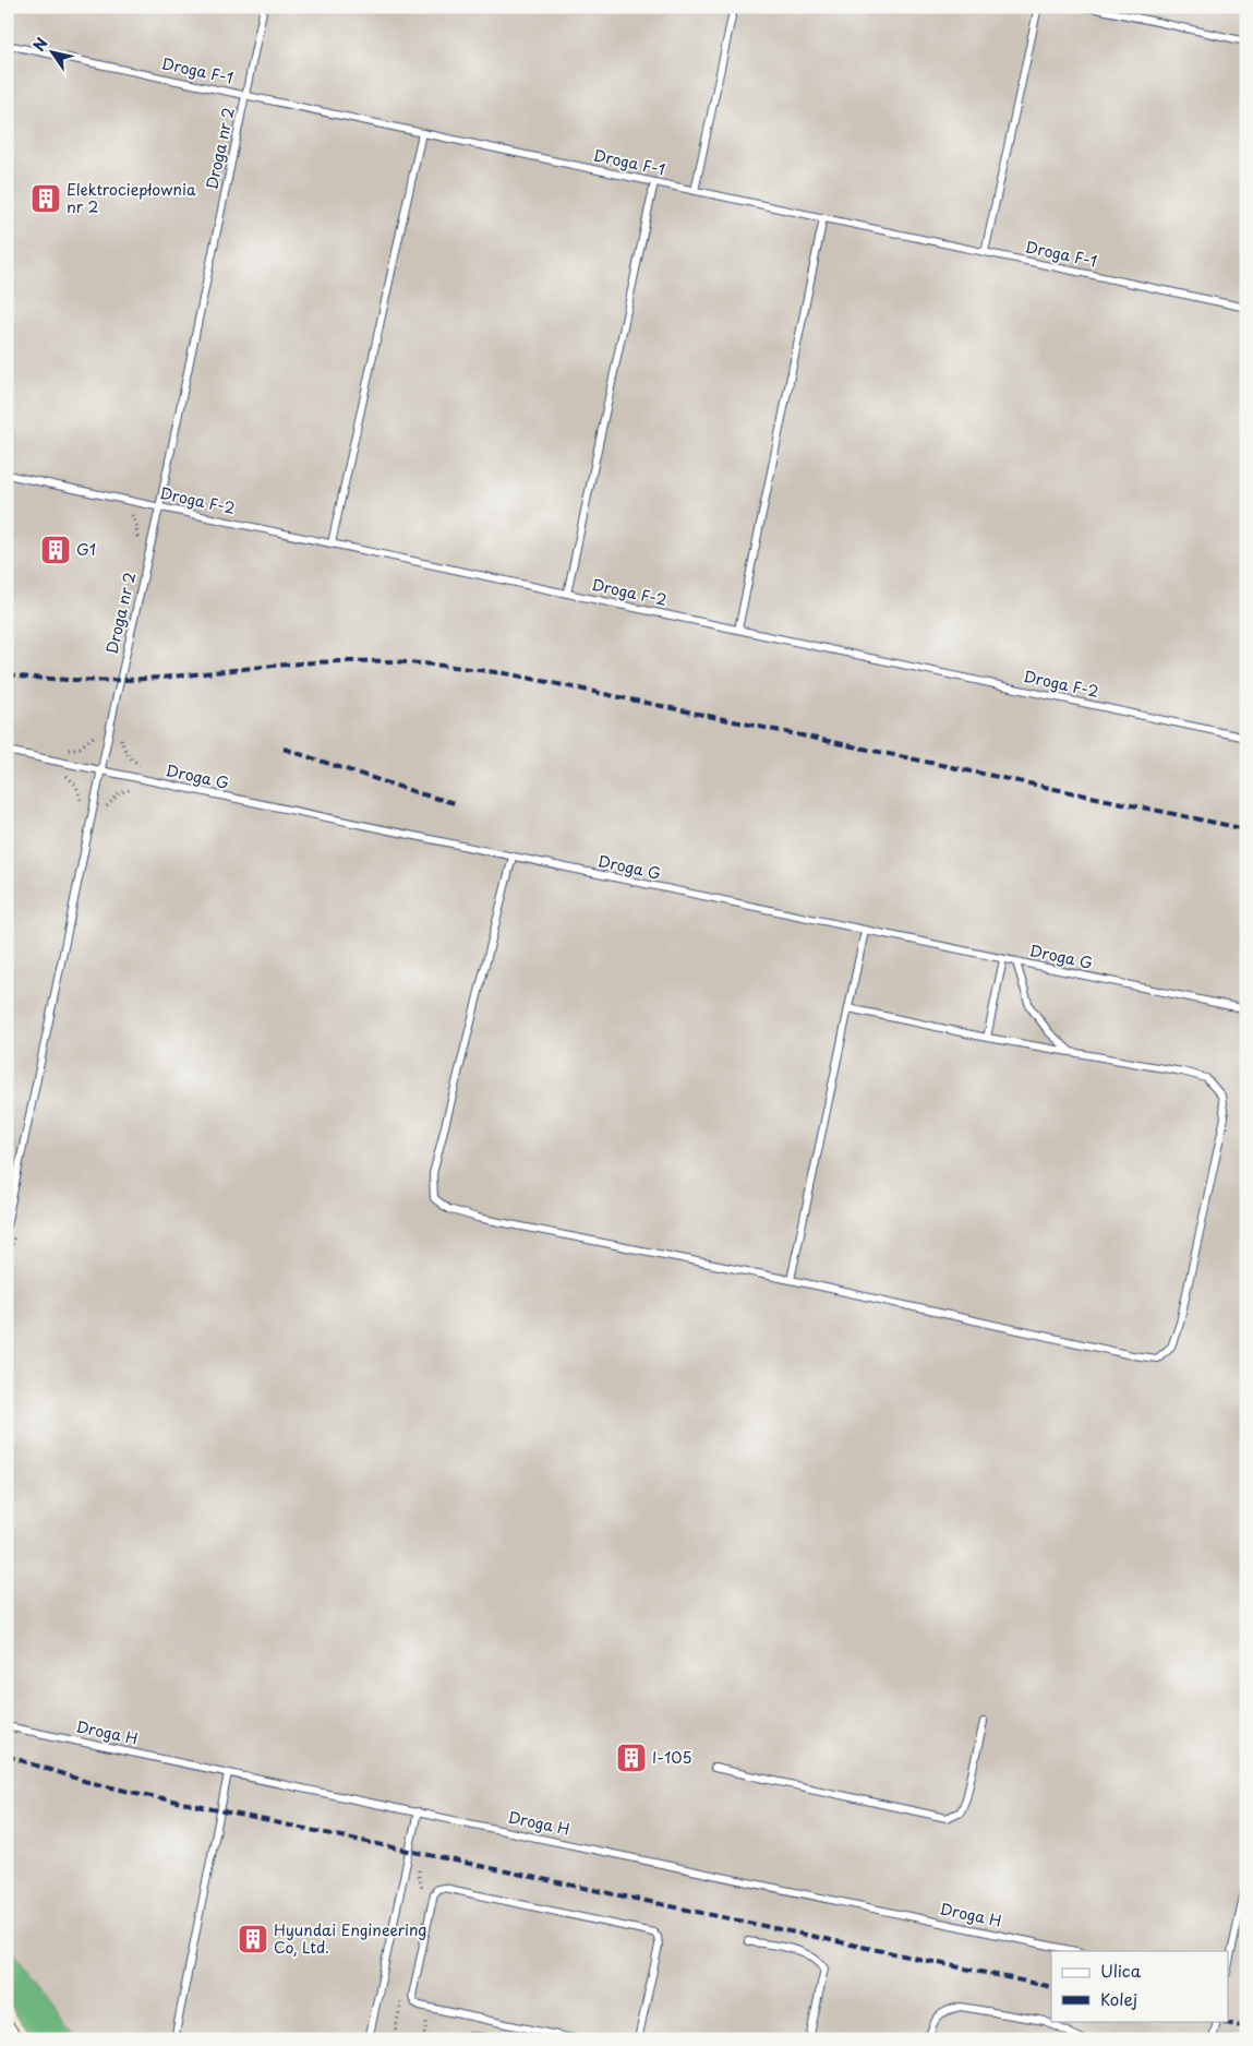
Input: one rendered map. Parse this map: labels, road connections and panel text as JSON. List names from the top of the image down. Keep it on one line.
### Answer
{"streets":{"lane":["Droga F-1","Droga nr 2","Droga F-2","Droga G","Droga H"]},"crossings":[["Droga F-1","Droga nr 2"],["Droga nr 2","Droga F-2"],["Droga nr 2","Droga G"]],"places":{"building":["Elektrociepłownia nr 2","G1","I-105","Hyundai Engineering Co, Ltd."]},"legend":["Ulica","Kolej"],"north":"top left"}
